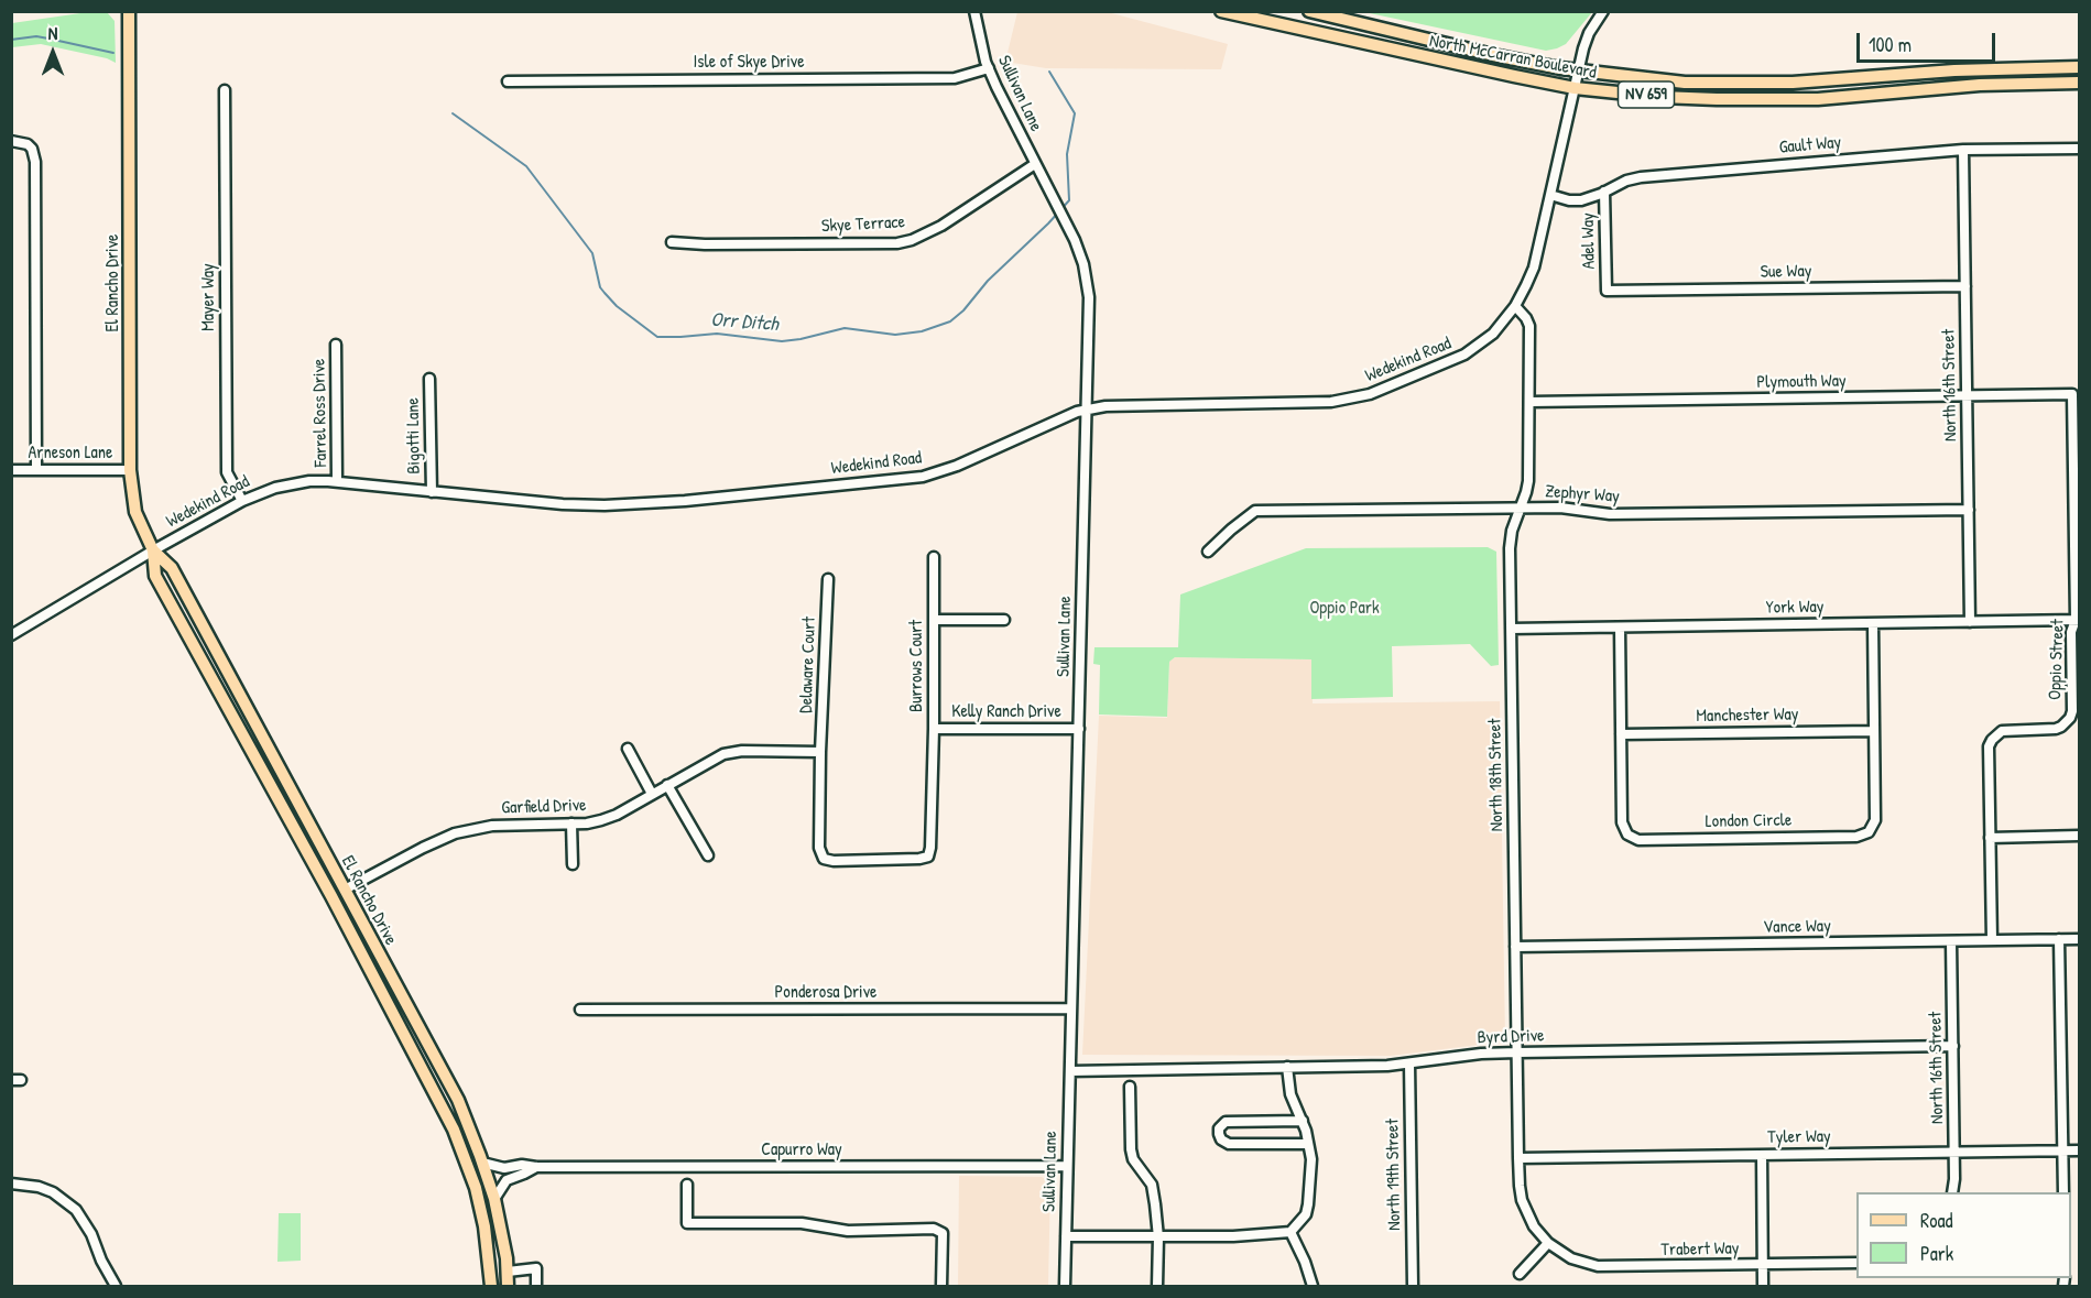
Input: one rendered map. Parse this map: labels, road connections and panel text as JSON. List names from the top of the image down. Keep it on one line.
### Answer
{"streets":{"main road":["North McCarran Boulevard","NV 659","El Rancho Drive"],"street":["Isle of Skye Drive","Sullivan Lane","Gault Way","Skye Terrace","Adel Way","Sue Way","Mayer Way","Wedekind Road","Plymouth Way","North 16th Street","Farrel Ross Drive","Bigotti Lane","Arneson Lane","Zephyr Way","York Way","Oppio Street","Delaware Court","Burrows Court","Kelly Ranch Drive","Manchester Way","North 18th Street","Garfield Drive","London Circle","Vance Way","Ponderosa Drive","Byrd Drive","Tyler Way","Capurro Way","North 19th Street","Trabert Way"]},"crossings":[["North McCarran Boulevard","Wedekind Road"],["Isle of Skye Drive","Sullivan Lane"],["Sullivan Lane","Skye Terrace"],["Sullivan Lane","Wedekind Road"],["Sullivan Lane","Kelly Ranch Drive"],["Sullivan Lane","Ponderosa Drive"],["Sullivan Lane","Byrd Drive"],["Sullivan Lane","Capurro Way"],["Gault Way","Adel Way"],["Gault Way","Wedekind Road"],["Gault Way","North 16th Street"],["Adel Way","Sue Way"],["Sue Way","North 16th Street"],["El Rancho Drive","Wedekind Road"],["El Rancho Drive","Arneson Lane"],["El Rancho Drive","Garfield Drive"],["El Rancho Drive","Capurro Way"],["Mayer Way","Wedekind Road"],["Wedekind Road","Farrel Ross Drive"],["Wedekind Road","Bigotti Lane"],["Wedekind Road","North 18th Street"],["Plymouth Way","North 16th Street"],["Plymouth Way","Oppio Street"],["Plymouth Way","North 18th Street"],["North 16th Street","Zephyr Way"],["North 16th Street","York Way"],["North 16th Street","Vance Way"],["North 16th Street","Byrd Drive"],["North 16th Street","Tyler Way"],["Zephyr Way","North 18th Street"],["York Way","Oppio Street"],["York Way","North 18th Street"],["York Way","London Circle"],["Oppio Street","Vance Way"],["Delaware Court","Burrows Court"],["Delaware Court","Garfield Drive"],["Burrows Court","Kelly Ranch Drive"],["Manchester Way","London Circle"],["North 18th Street","Vance Way"],["North 18th Street","Byrd Drive"],["North 18th Street","Tyler Way"],["North 18th Street","Trabert Way"],["Byrd Drive","North 19th Street"]],"water":["Orr Ditch"],"parks":["Oppio Park"],"legend":["Road","Park"],"scale_bar":"100 m","north":"top"}
